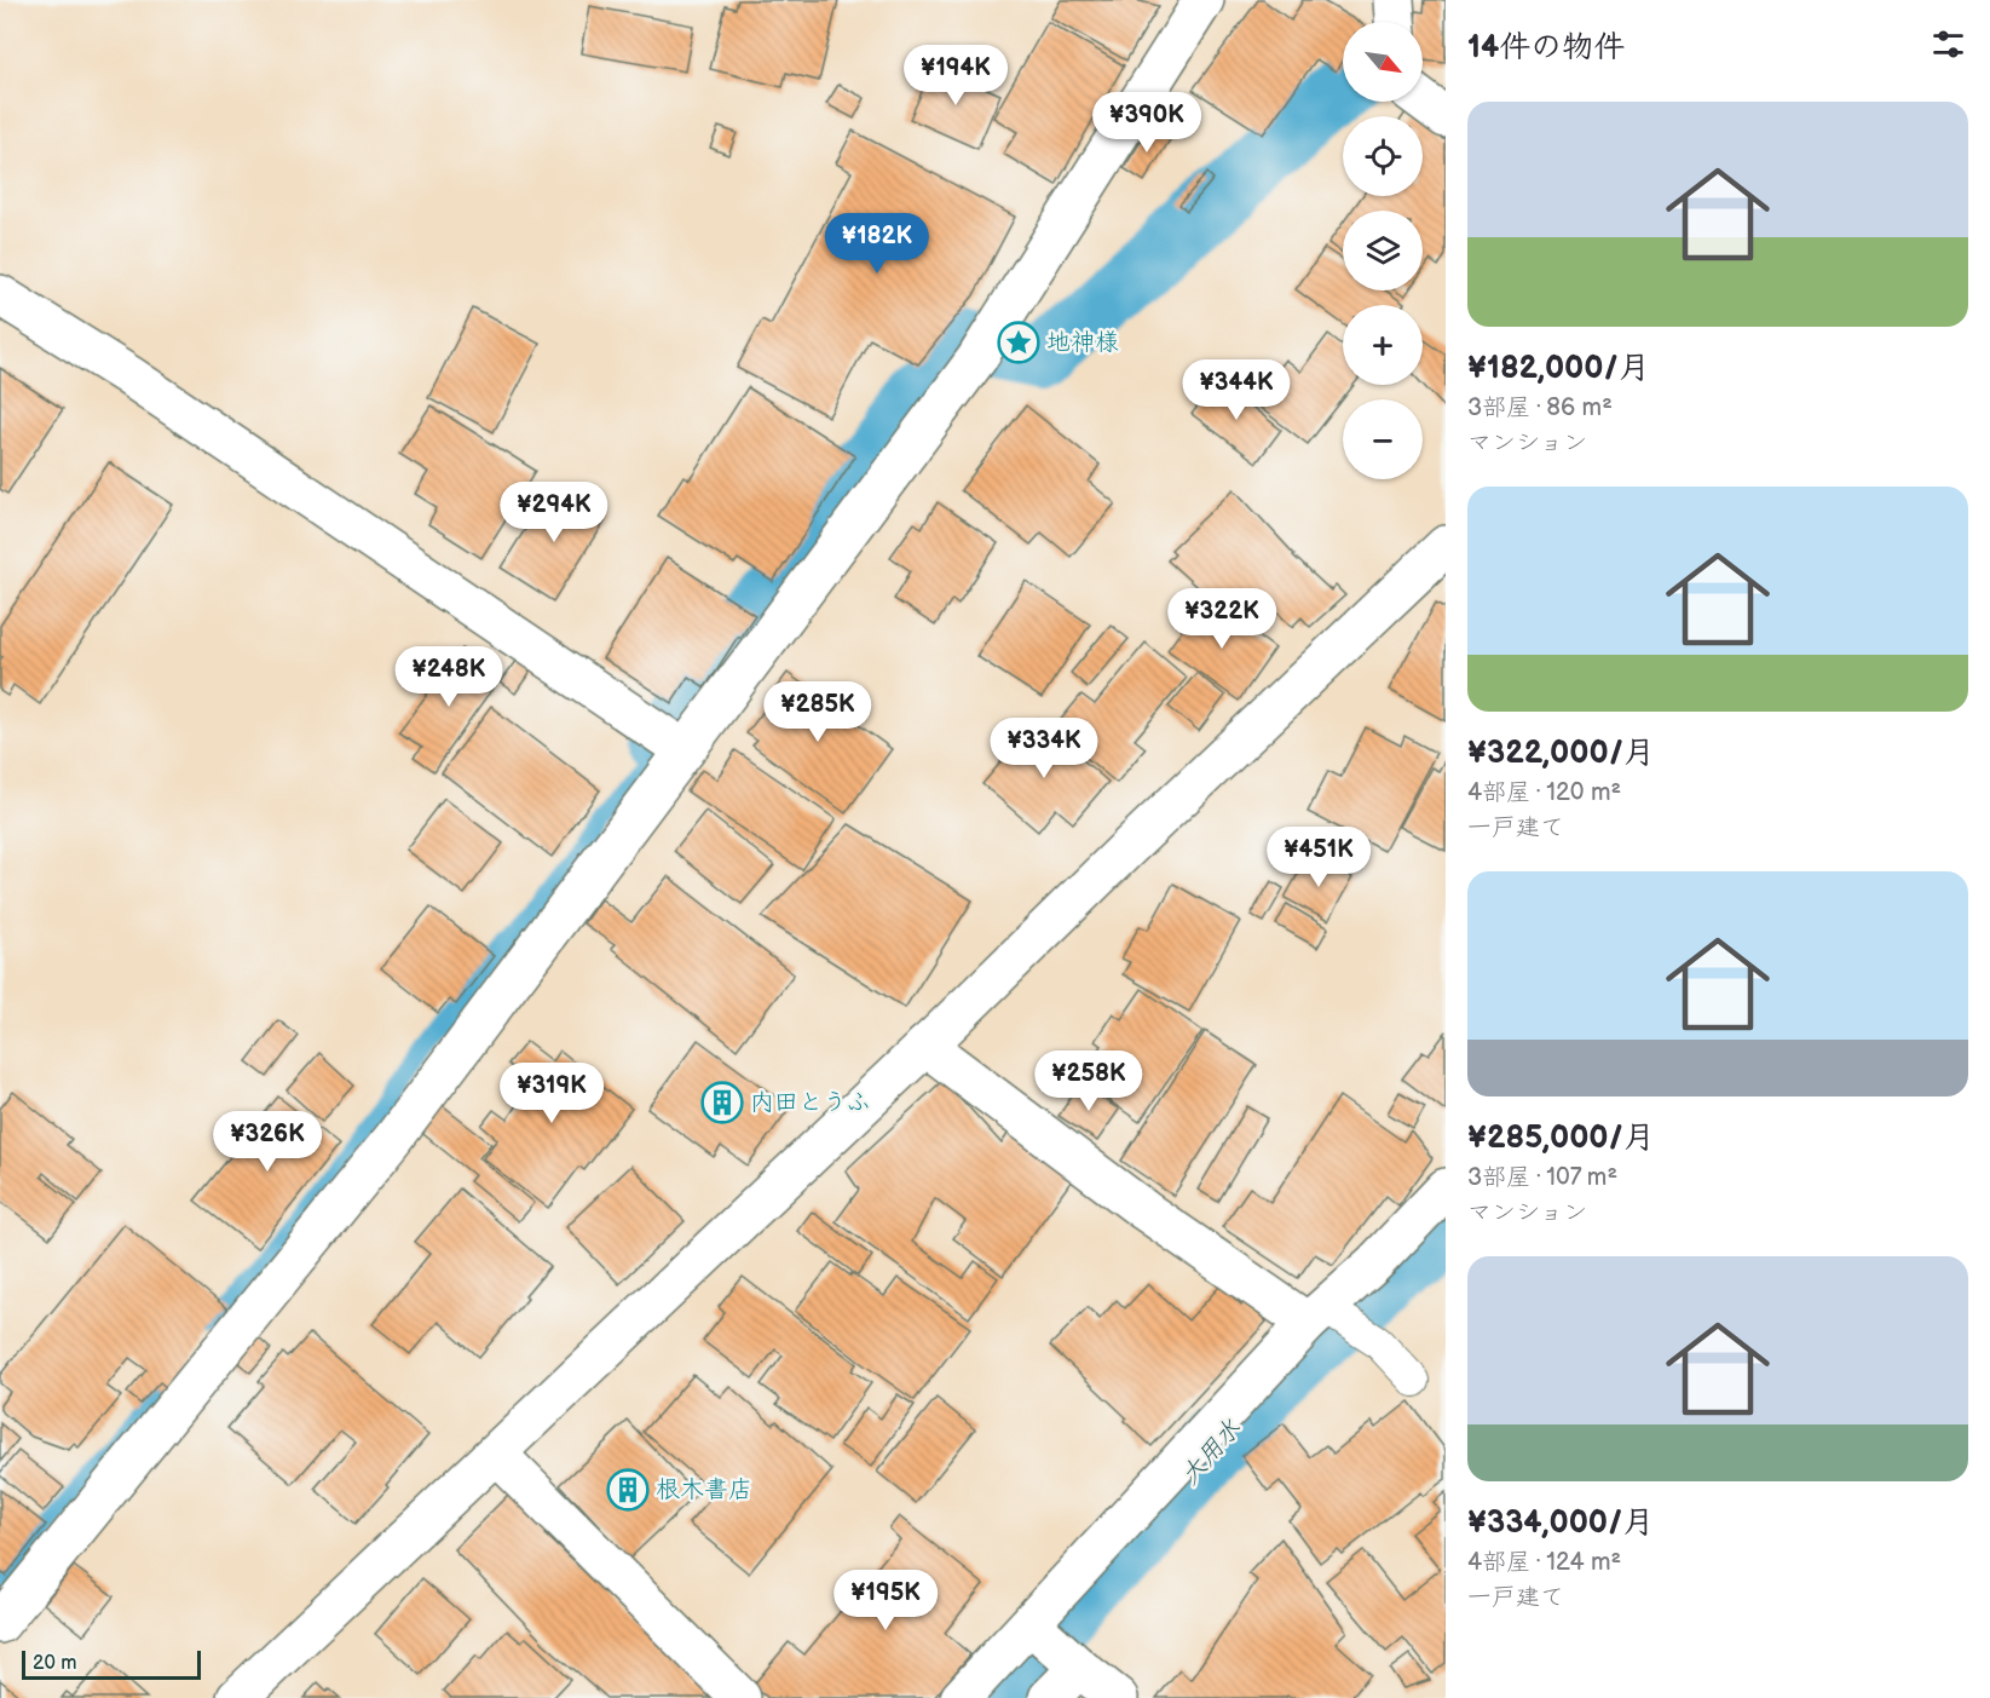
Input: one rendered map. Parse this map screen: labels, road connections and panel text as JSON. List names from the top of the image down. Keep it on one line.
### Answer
{"water":["大用水"],"places":{"place":["地神様"],"building":["内田とうふ","根木書店"]},"scale_bar":"20 m","north":"bottom right","page":{"heading":"14件の物件","map_buttons":["+","−"],"price":["¥194K","¥390K","¥182K","¥344K","¥294K","¥322K","¥248K","¥285K","¥334K","¥451K","¥258K","¥319K","¥326K","¥195K"],"list":[{"name":"¥182,000/月","note":"3部屋 · 86 m² · マンション"},{"name":"¥322,000/月","note":"4部屋 · 120 m² · 一戸建て"},{"name":"¥285,000/月","note":"3部屋 · 107 m² · マンション"},{"name":"¥334,000/月","note":"4部屋 · 124 m² · 一戸建て"}],"scale":"20 m"}}
